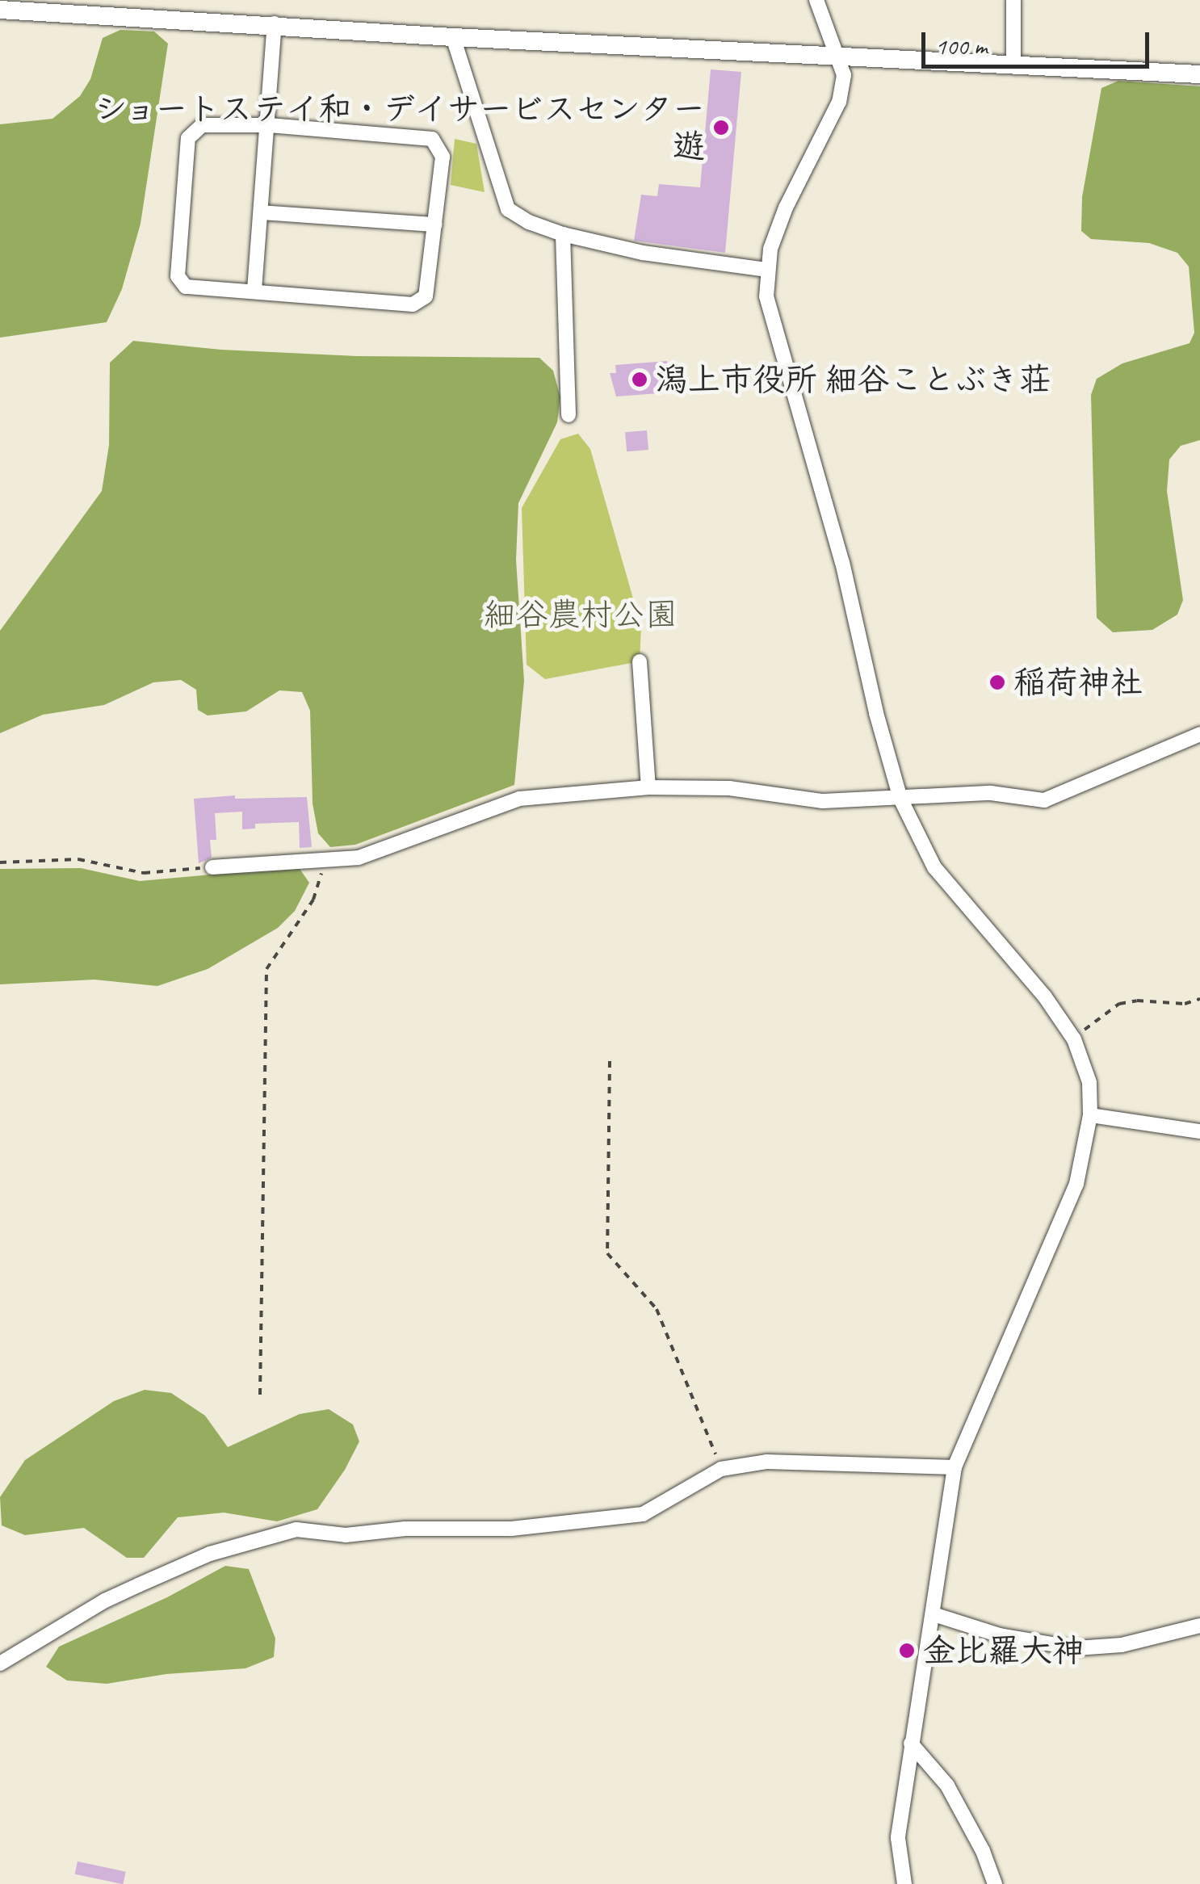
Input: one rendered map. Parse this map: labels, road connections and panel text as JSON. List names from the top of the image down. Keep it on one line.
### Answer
{"parks":["細谷農村公園"],"places":["ショートステイ和・デイサービスセンター 遊","潟上市役所 細谷ことぶき荘","稲荷神社","金比羅大神"],"scale_bar":"100 m"}
